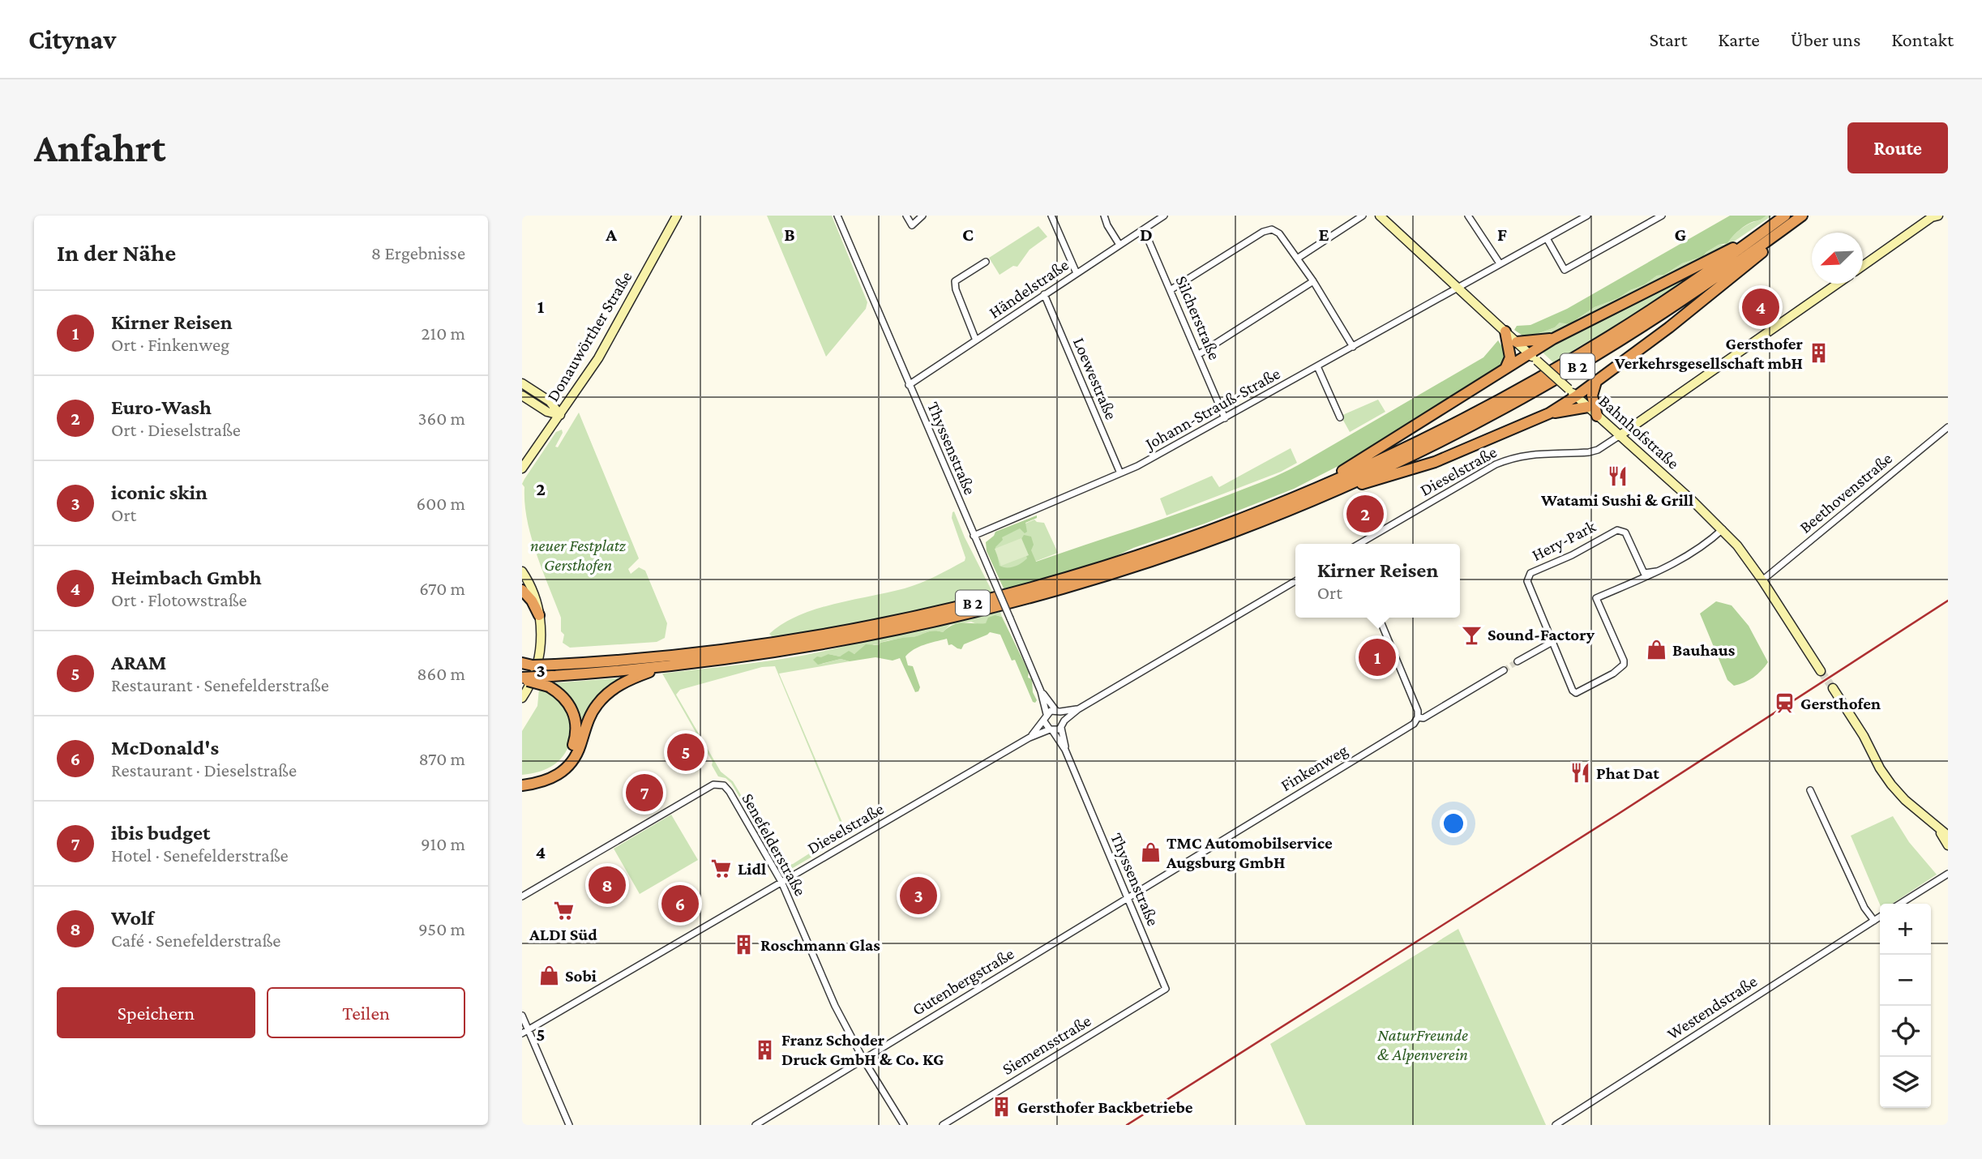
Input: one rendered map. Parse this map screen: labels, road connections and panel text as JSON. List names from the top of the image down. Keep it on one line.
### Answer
{"streets":{"highway":["B 2"],"main road":["Donauwörther Straße","Bahnhofstraße"],"street":["Händelstraße","Silcherstraße","Loewestraße","Johann-Strauß-Straße","Thyssenstraße","Dieselstraße","Beethovenstraße","Hery-Park","Finkenweg","Senefelderstraße","Gutenbergstraße","Westendstraße","Siemensstraße"]},"crossings":[["Händelstraße","Silcherstraße"],["Händelstraße","Loewestraße"],["Händelstraße","Thyssenstraße"],["Silcherstraße","Johann-Strauß-Straße"],["Loewestraße","Johann-Strauß-Straße"],["Johann-Strauß-Straße","Bahnhofstraße"],["Johann-Strauß-Straße","Thyssenstraße"],["Bahnhofstraße","Dieselstraße"],["Bahnhofstraße","Beethovenstraße"],["Bahnhofstraße","Hery-Park"],["Thyssenstraße","Dieselstraße"],["Thyssenstraße","Finkenweg"],["Thyssenstraße","Gutenbergstraße"],["Thyssenstraße","Siemensstraße"],["Dieselstraße","Senefelderstraße"],["Finkenweg","Gutenbergstraße"],["Senefelderstraße","Gutenbergstraße"]],"parks":["neuer Festplatz Gersthofen","NaturFreunde & Alpenverein"],"places":{"building":["Gersthofer Verkehrsgesellschaft mbH","Roschmann Glas","Franz Schoder Druck GmbH & Co. KG","Gersthofer Backbetriebe"],"restaurant":["Watami Sushi & Grill","Phat Dat"],"bar":["Sound-Factory"],"shop":["Bauhaus","TMC Automobilservice Augsburg GmbH","Sobi"],"station":["Gersthofen"],"supermarket":["Lidl","ALDI Süd"]},"north":"bottom left","page":{"header":"Citynav","nav":["Start","Karte","Über uns","Kontakt"],"buttons":["Route",["Speichern","Teilen"]],"title":"Anfahrt","heading":["In der Nähe","8 Ergebnisse"],"pins":["4","2","1","5","7","8","3","6"],"list":[{"mark":"1","name":"Kirner Reisen","note":"Ort · Finkenweg","value":"210 m"},{"mark":"2","name":"Euro-Wash","note":"Ort · Dieselstraße","value":"360 m"},{"mark":"3","name":"iconic skin","note":"Ort","value":"600 m"},{"mark":"4","name":"Heimbach Gmbh","note":"Ort · Flotowstraße","value":"670 m"},{"mark":"5","name":"ARAM","note":"Restaurant · Senefelderstraße","value":"860 m"},{"mark":"6","name":"McDonald's","note":"Restaurant · Dieselstraße","value":"870 m"},{"mark":"7","name":"ibis budget","note":"Hotel · Senefelderstraße","value":"910 m"},{"mark":"8","name":"Wolf","note":"Café · Senefelderstraße","value":"950 m"}],"popup":["Kirner Reisen","Ort"],"map_buttons":["+","−"]},"grid":{"columns":["A","B","C","D","E","F","G"],"rows":["1","2","3","4","5"]}}
